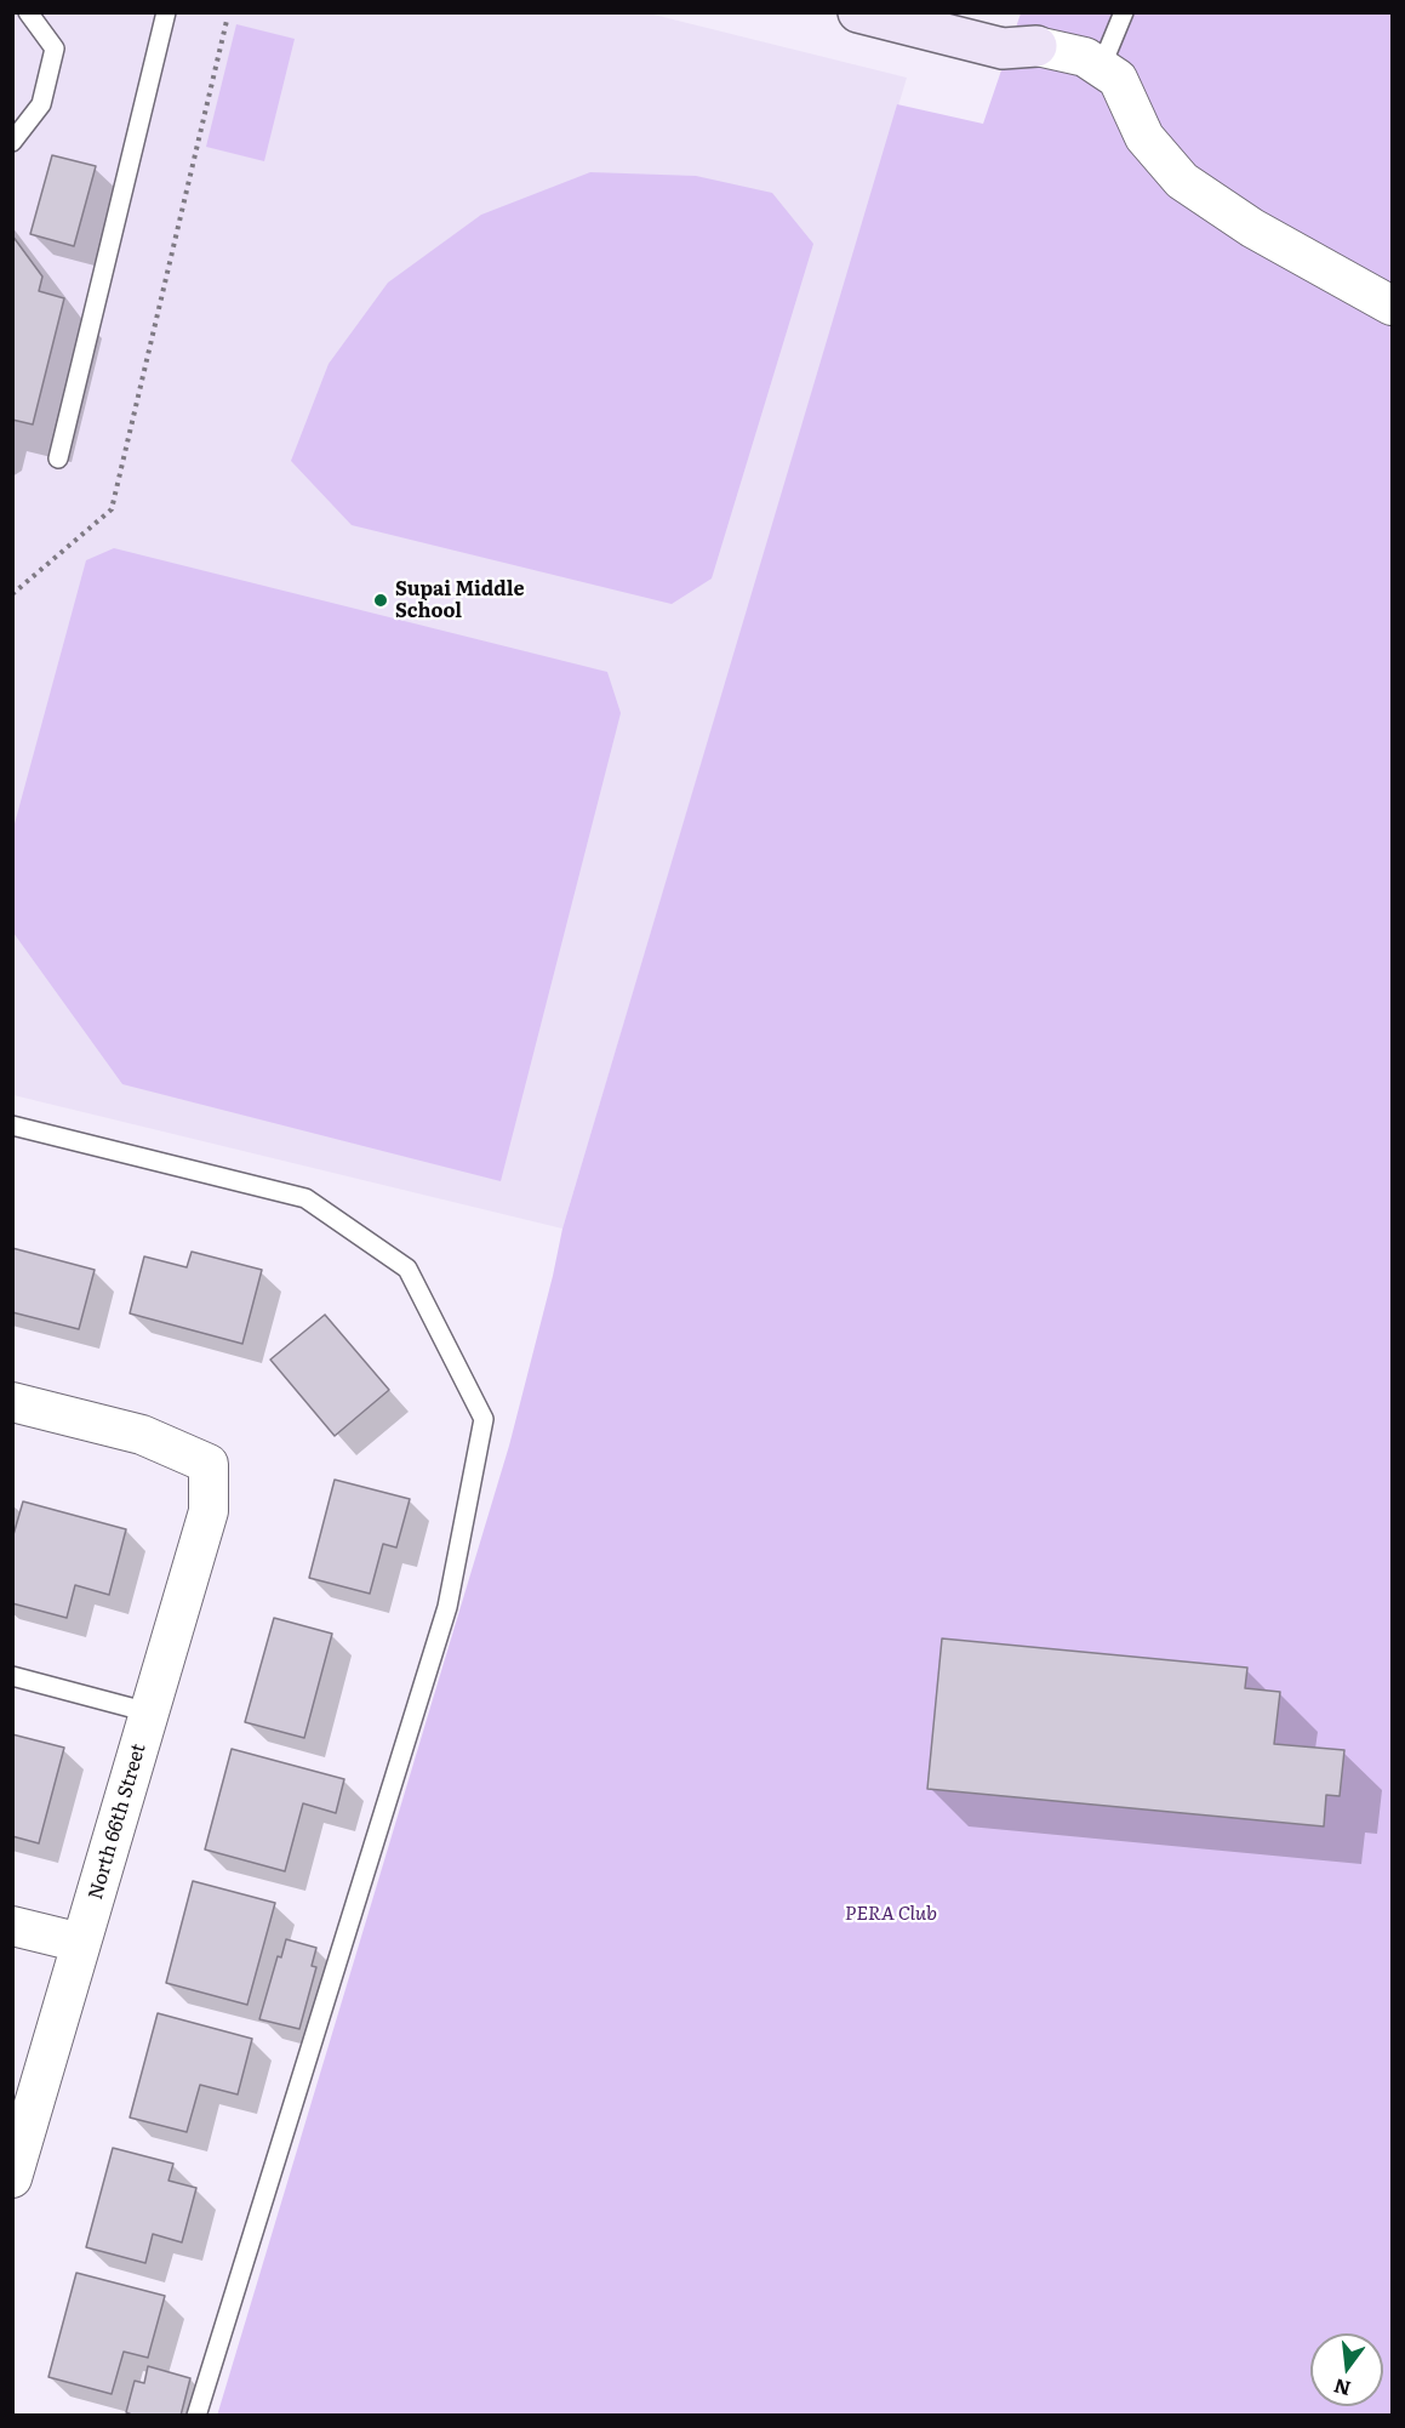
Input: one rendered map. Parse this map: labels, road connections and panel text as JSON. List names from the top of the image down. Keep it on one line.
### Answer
{"streets":{"street":["North 66th Street"]},"parks":["PERA Club"],"places":["Supai Middle School"],"north":"bottom"}
